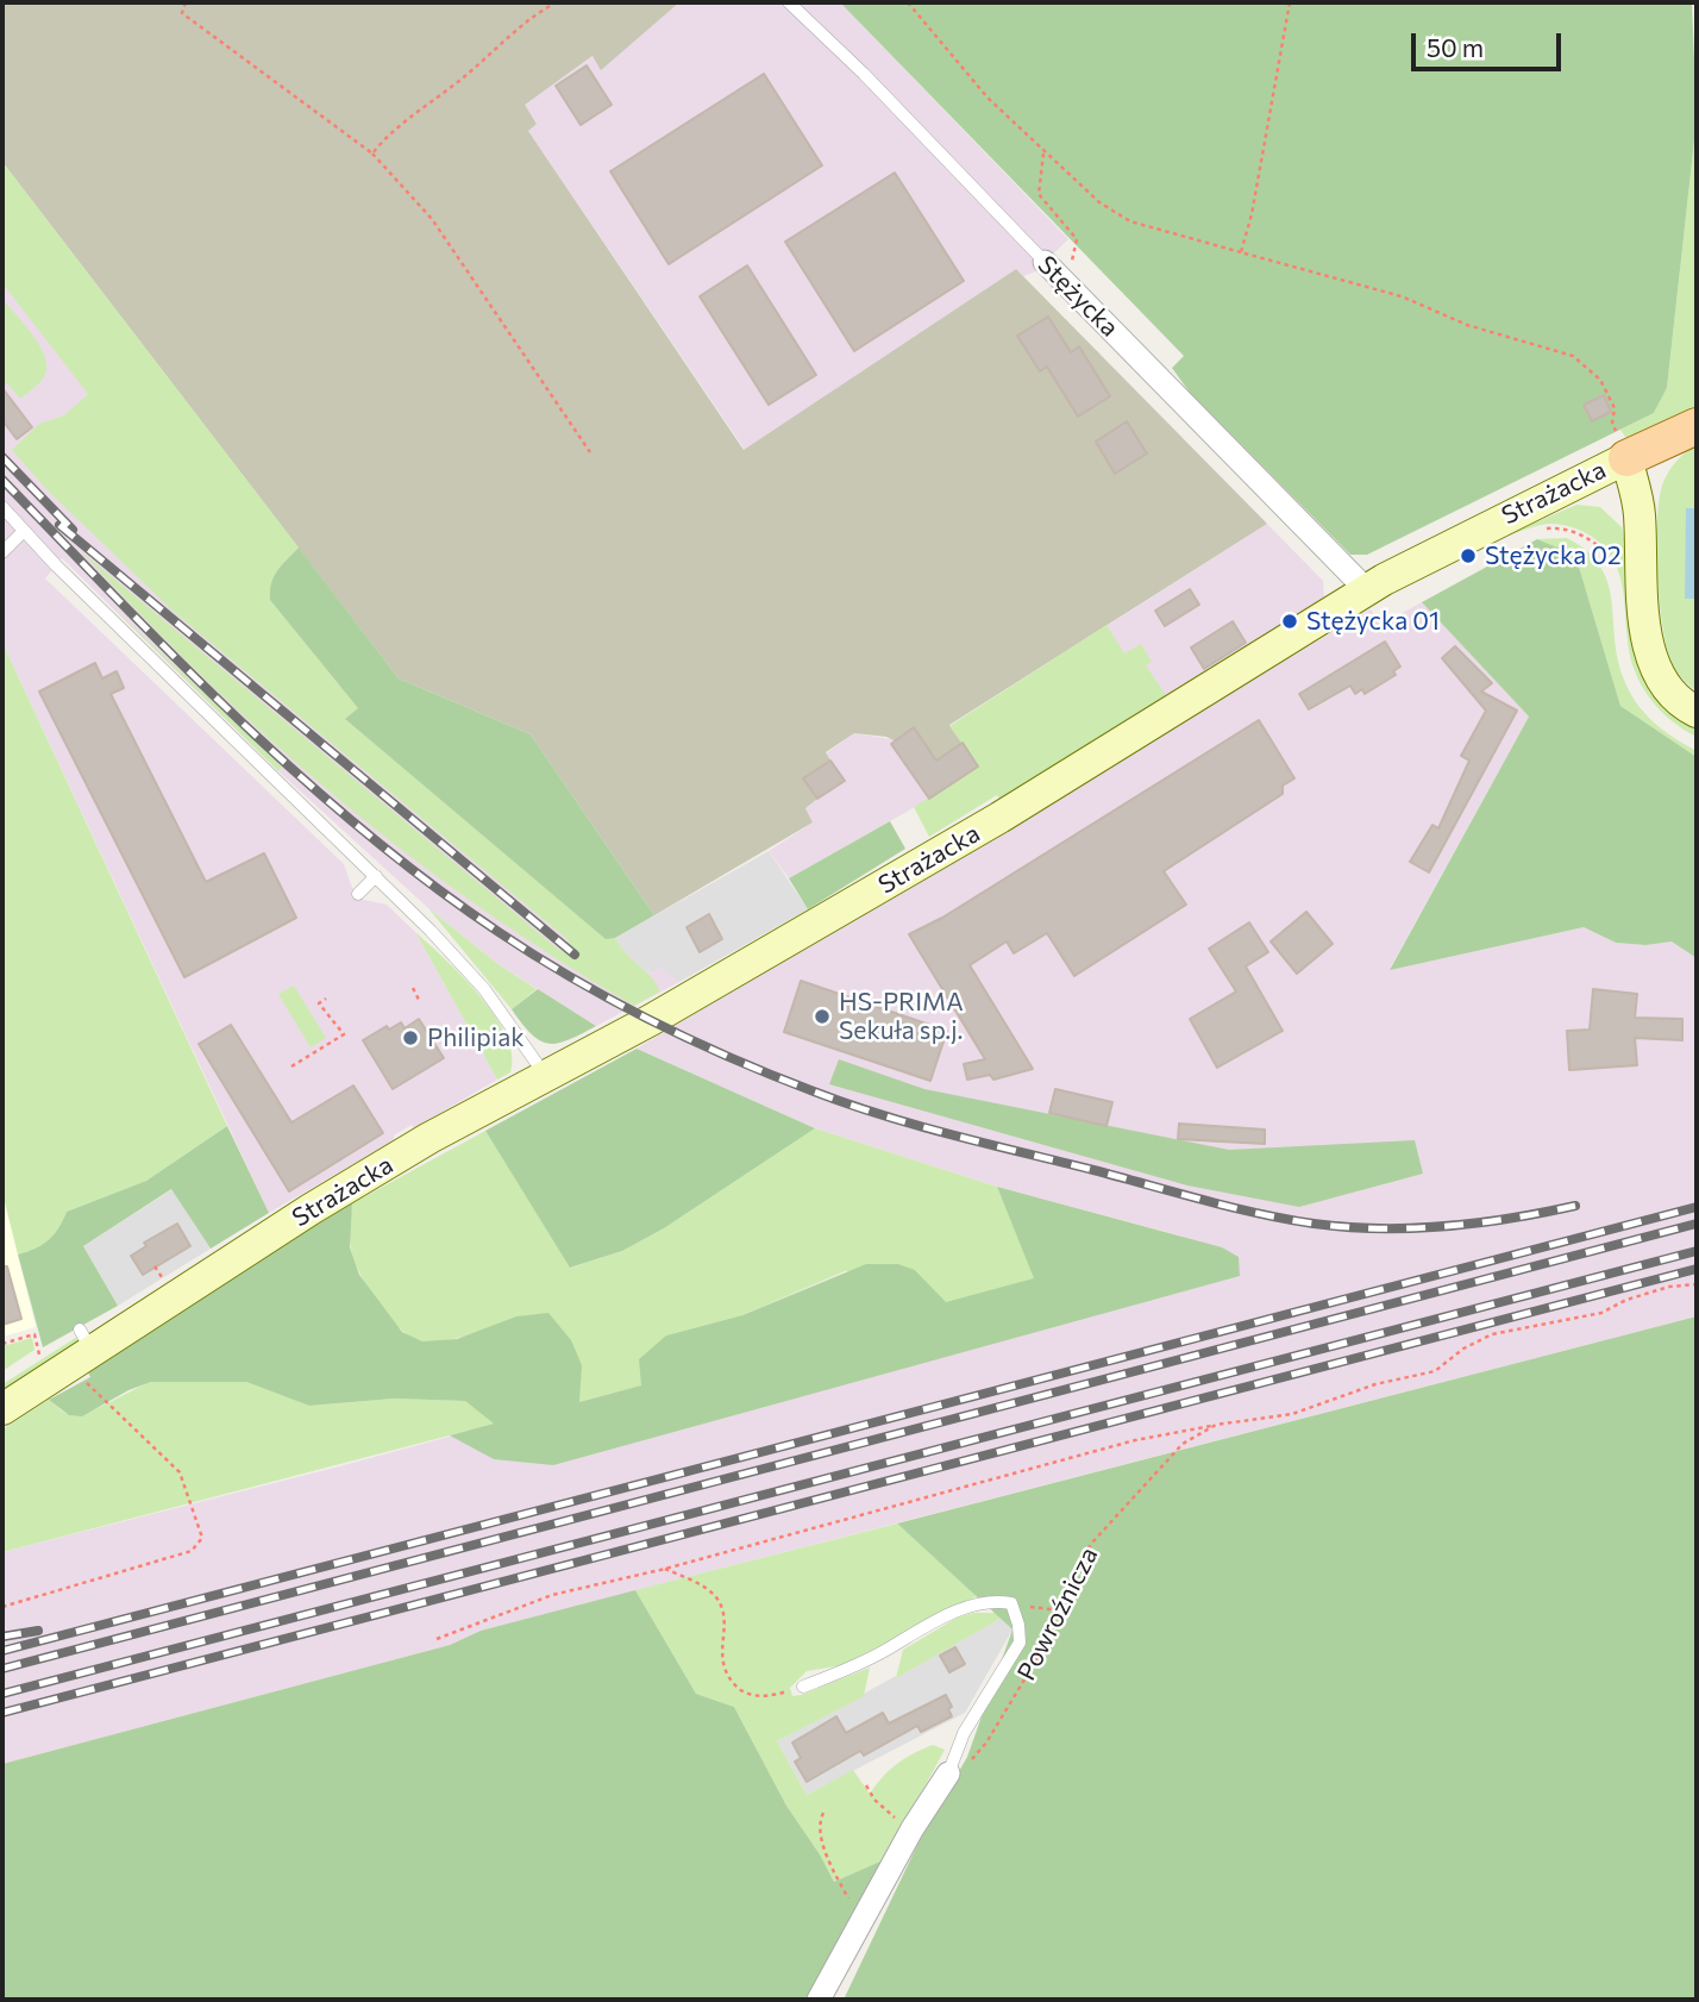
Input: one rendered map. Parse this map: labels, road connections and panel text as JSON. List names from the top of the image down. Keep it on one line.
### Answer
{"streets":{"main road":["Strażacka"],"street":["Stężycka"],"path":["Powroźnicza"]},"crossings":[["Stężycka","Strażacka"]],"places":["Stężycka 02","Stężycka 01","HS-PRIMA Sekuła sp.j.","Philipiak"],"scale_bar":"50 m"}
